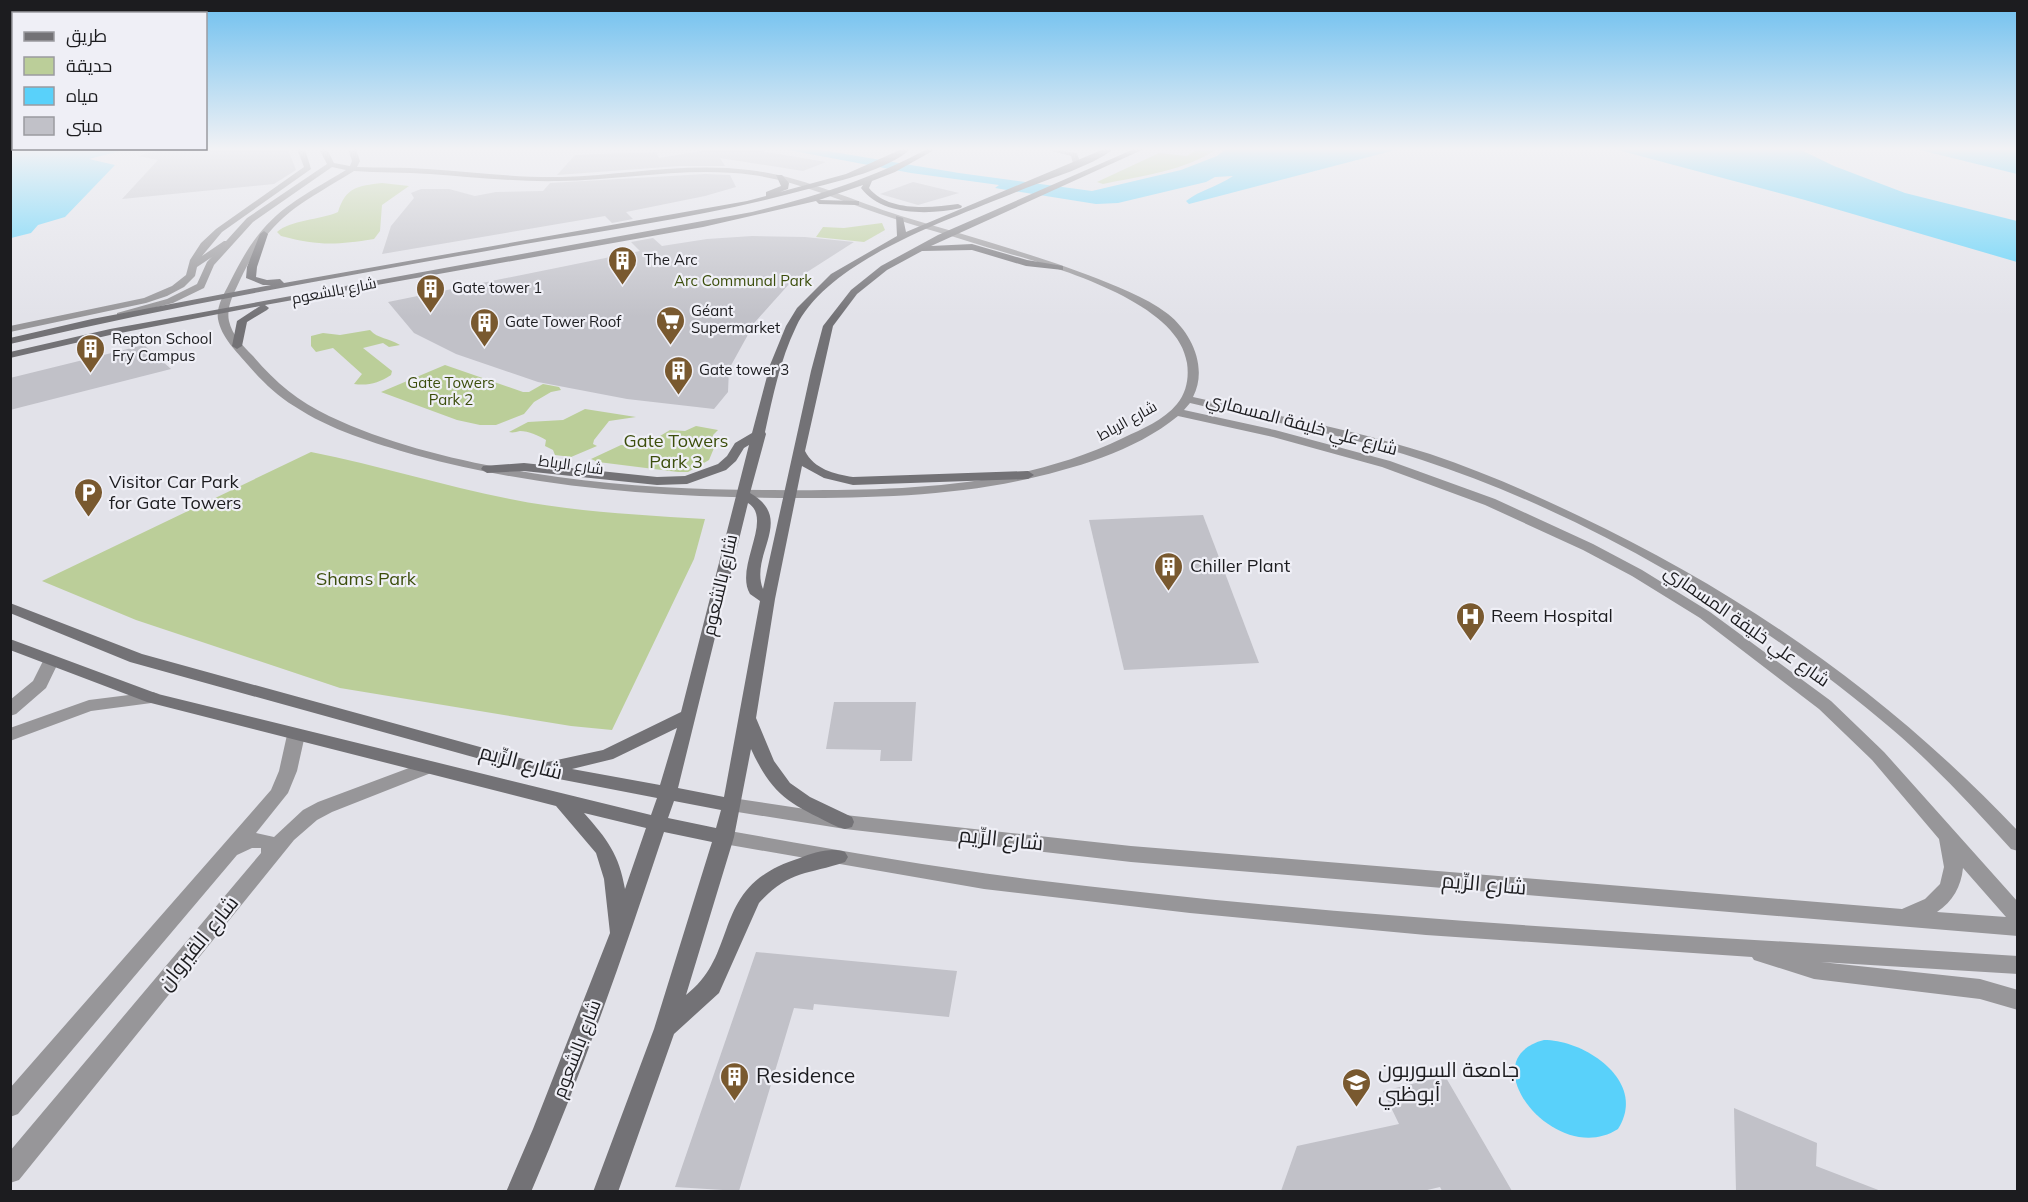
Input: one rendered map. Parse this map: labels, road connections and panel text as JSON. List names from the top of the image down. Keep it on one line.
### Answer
{"streets":{"main road":["شارع بالشعوم","شارع الرِّيم"],"street":["شارع الرباط","شارع علي خليفة المسماري","شارع القيروان"]},"crossings":[["شارع بالشعوم","شارع الرباط"],["شارع بالشعوم","شارع الرِّيم"],["شارع الرباط","شارع علي خليفة المسماري"],["شارع الرِّيم","شارع القيروان"]],"parks":["Arc Communal Park","Gate Towers Park 2","Gate Towers Park 3","Shams Park"],"places":{"building":["The Arc","Gate tower 1","Gate Tower Roof","Repton School Fry Campus","Gate tower 3","Chiller Plant","Residence"],"supermarket":["Géant Supermarket"],"parking":["Visitor Car Park for Gate Towers"],"hospital":["Reem Hospital"],"school or university":["جامعة السوربون أبوظبي"]},"legend":["طريق","حديقة","مياه","مبنى"]}
